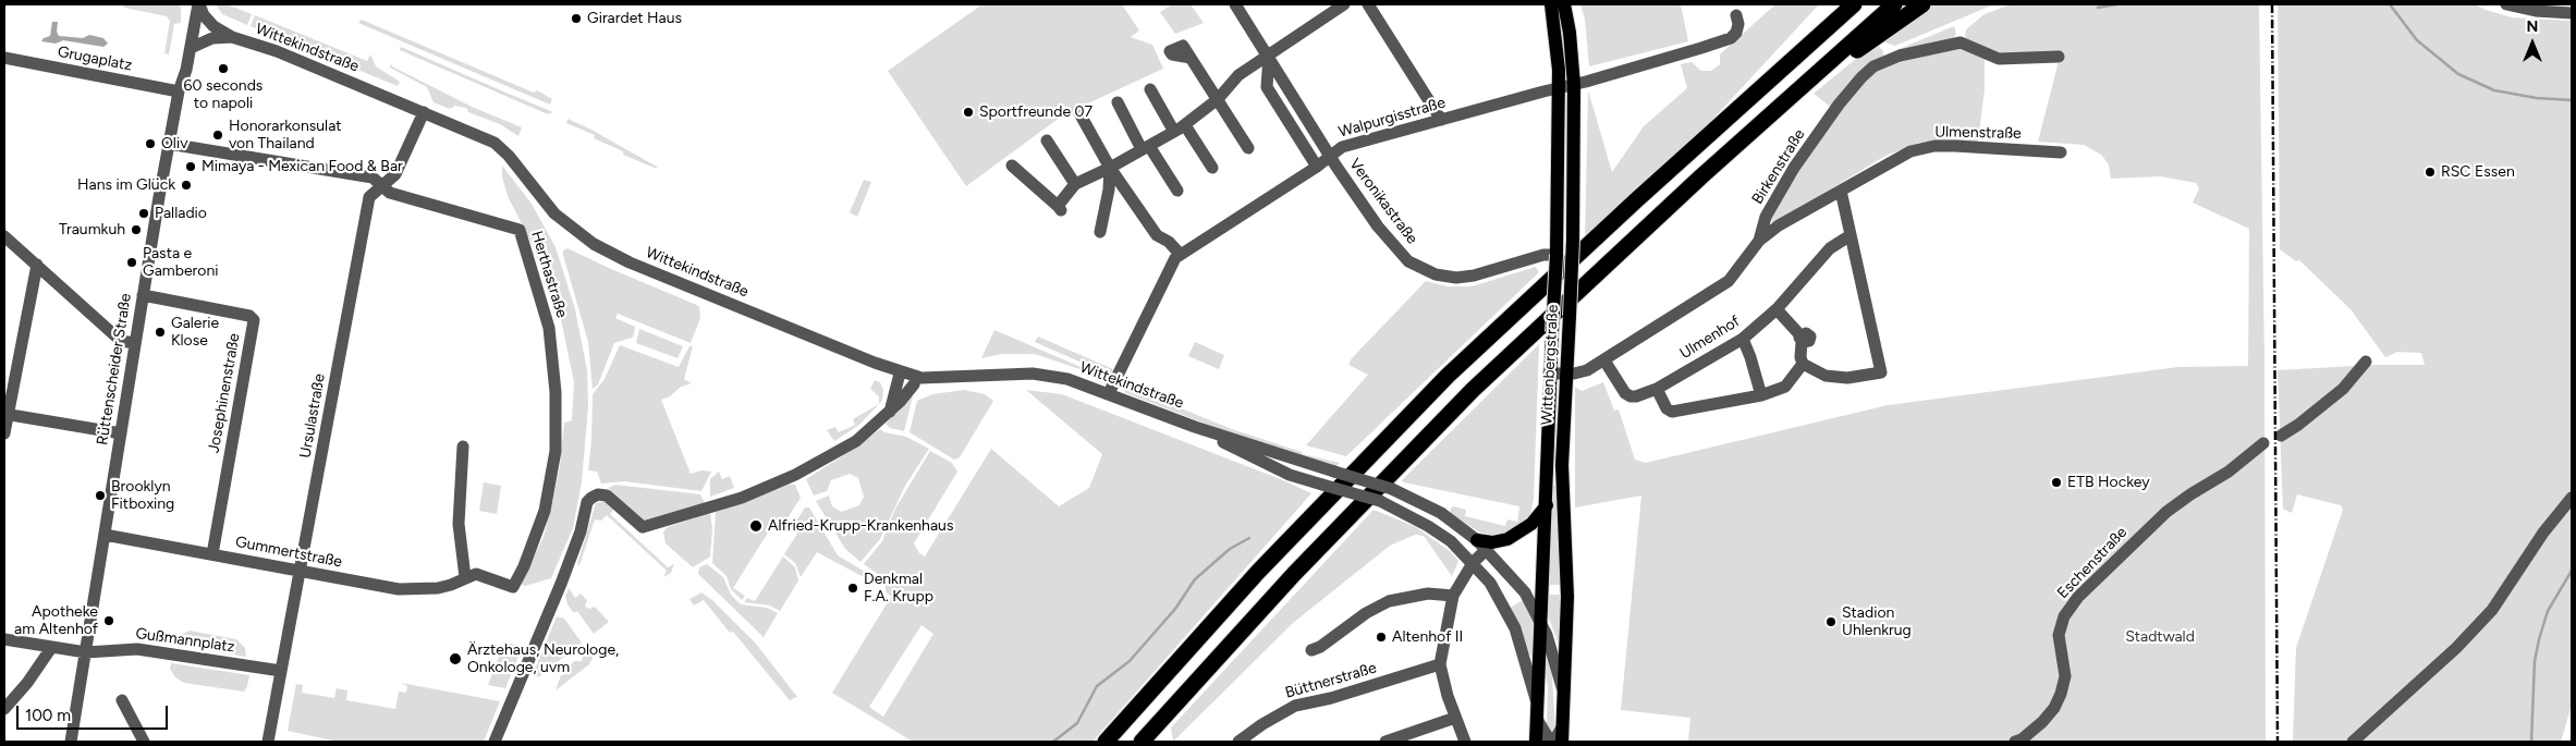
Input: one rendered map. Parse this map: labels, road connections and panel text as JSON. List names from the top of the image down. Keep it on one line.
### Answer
{"streets":{"main road":["Wittenbergstraße"],"street":["Wittekindstraße","Grugaplatz","Walpurgisstraße","Ulmenstraße","Birkenstraße","Veronikastraße","Herthastraße","Ulmenhof","Rüttenscheider Straße","Josephinenstraße","Ursulastraße","Gummertstraße","Eschenstraße","Gußmannplatz","Büttnerstraße"]},"crossings":[["Wittekindstraße","Walpurgisstraße"],["Wittekindstraße","Wittenbergstraße"],["Wittekindstraße","Rüttenscheider Straße"],["Wittekindstraße","Ursulastraße"],["Grugaplatz","Rüttenscheider Straße"],["Walpurgisstraße","Veronikastraße"],["Walpurgisstraße","Wittenbergstraße"],["Ulmenstraße","Birkenstraße"],["Birkenstraße","Ulmenhof"],["Birkenstraße","Wittenbergstraße"],["Veronikastraße","Wittenbergstraße"],["Herthastraße","Rüttenscheider Straße"],["Herthastraße","Ursulastraße"],["Herthastraße","Gummertstraße"],["Rüttenscheider Straße","Josephinenstraße"],["Rüttenscheider Straße","Gummertstraße"],["Rüttenscheider Straße","Gußmannplatz"],["Josephinenstraße","Gummertstraße"],["Ursulastraße","Gummertstraße"],["Ursulastraße","Gußmannplatz"]],"parks":["Stadtwald"],"places":["Girardet Haus","60 seconds to napoli","Sportfreunde 07","Honorarkonsulat von Thailand","Oliv","Mimaya - Mexican Food & Bar","RSC Essen","Hans im Glück","Palladio","Traumkuh","Pasta e Gamberoni","Galerie Klose","ETB Hockey","Brooklyn Fitboxing","Alfried-Krupp-Krankenhaus","Denkmal F.A. Krupp","Apotheke am Altenhof","Stadion Uhlenkrug","Altenhof II","Ärztehaus, Neurologe, Onkologe, uvm"],"scale_bar":"100 m","north":"top"}
